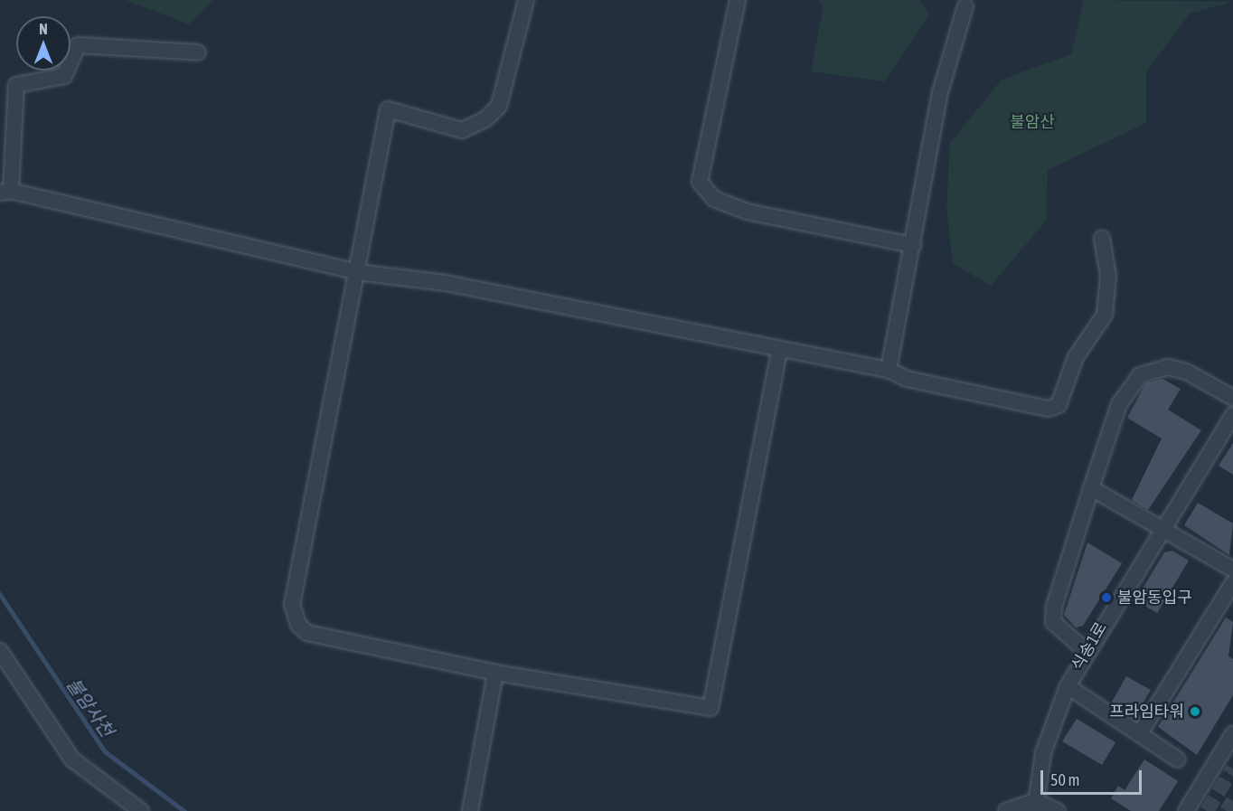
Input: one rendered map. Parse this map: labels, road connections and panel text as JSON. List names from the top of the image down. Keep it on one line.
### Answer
{"streets":{"street":["식송1로"]},"water":["불암사천"],"parks":["불암산"],"places":["불암동입구","프라임타워"],"scale_bar":"50 m","north":"top"}
